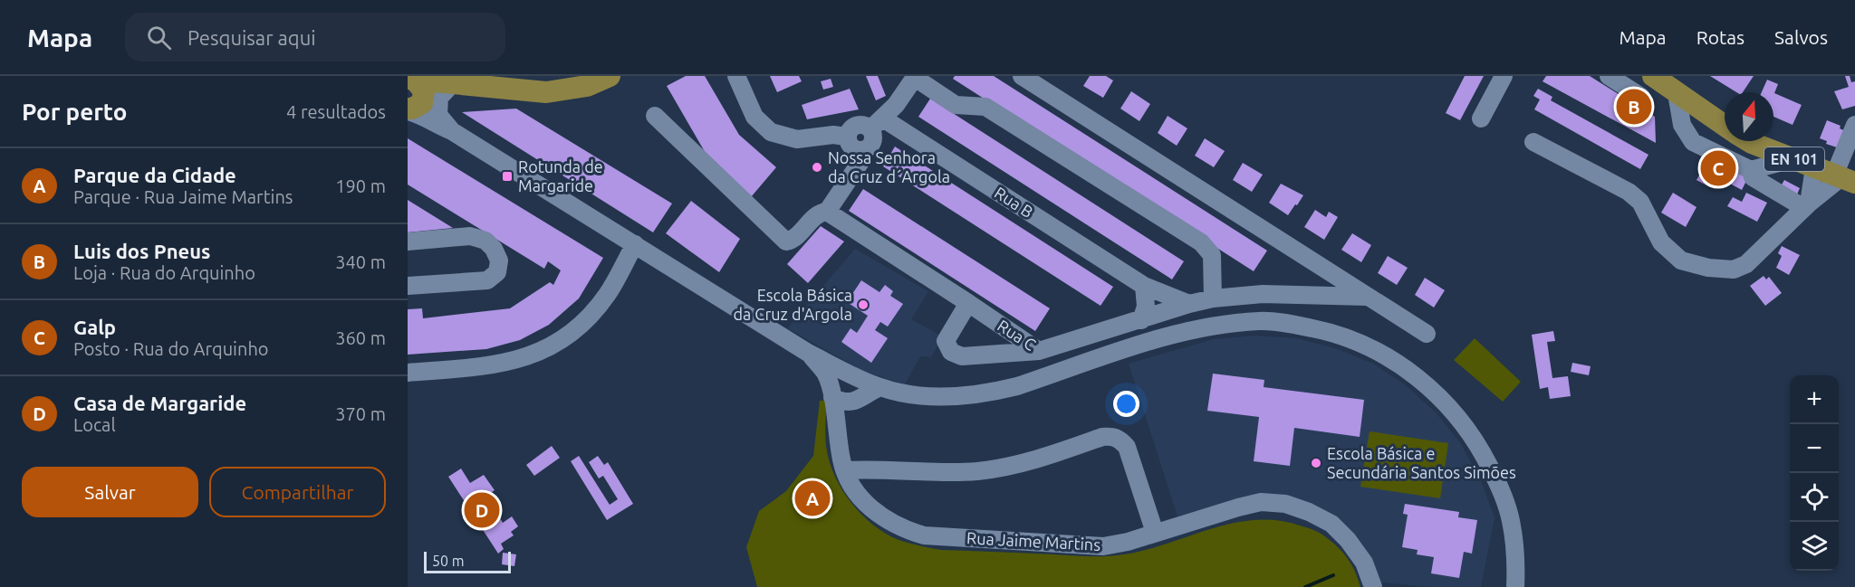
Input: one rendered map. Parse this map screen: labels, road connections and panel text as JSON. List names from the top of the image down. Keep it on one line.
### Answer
{"streets":{"main road":["EN 101"],"street":["Rua B","Rua C","Rua Jaime Martins"]},"crossings":[["Rua B","Rua C"]],"places":{"other":["Nossa Senhora da Cruz d´Argola","Escola Básica da Cruz d'Argola","Escola Básica e Secundária Santos Simões"],"transit":["Rotunda de Margaride"]},"scale_bar":"50 m","north":"top","page":{"header":"Mapa","search":"Pesquisar aqui","nav":["Mapa","Rotas","Salvos"],"heading":["Por perto","4 resultados"],"pins":["B","C","A","D"],"list":[{"mark":"A","name":"Parque da Cidade","note":"Parque · Rua Jaime Martins","value":"190 m"},{"mark":"B","name":"Luis dos Pneus","note":"Loja · Rua do Arquinho","value":"340 m"},{"mark":"C","name":"Galp","note":"Posto · Rua do Arquinho","value":"360 m"},{"mark":"D","name":"Casa de Margaride","note":"Local","value":"370 m"}],"map_buttons":["+","−"],"buttons":["Salvar","Compartilhar"],"scale":"50 m"}}
